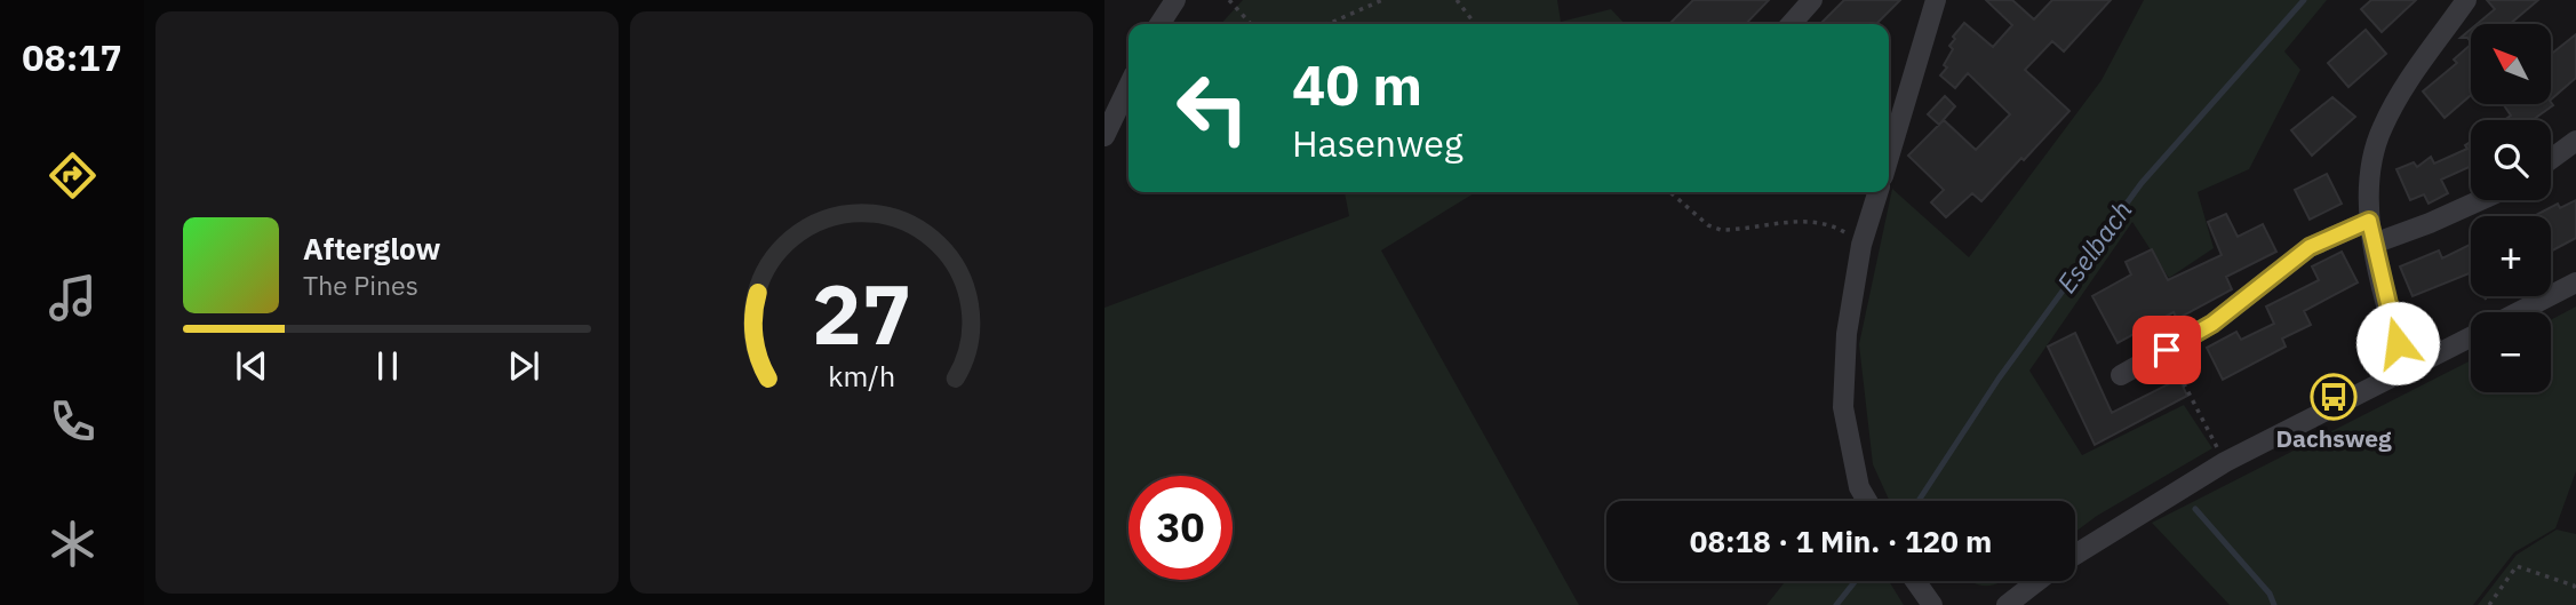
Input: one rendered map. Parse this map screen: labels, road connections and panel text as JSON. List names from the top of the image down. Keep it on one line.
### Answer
{"water":["Eselbach"],"places":{"bus stop":["Dachsweg"]},"north":"top left","page":{"tabs":"08:17","map_buttons":["+","−"],"turn":["40 m","Hasenweg"],"song":["Afterglow","The Pines"],"limit":"30","trip":"08:18 · 1 Min. · 120 m","gauge":["27","km/h"]}}
